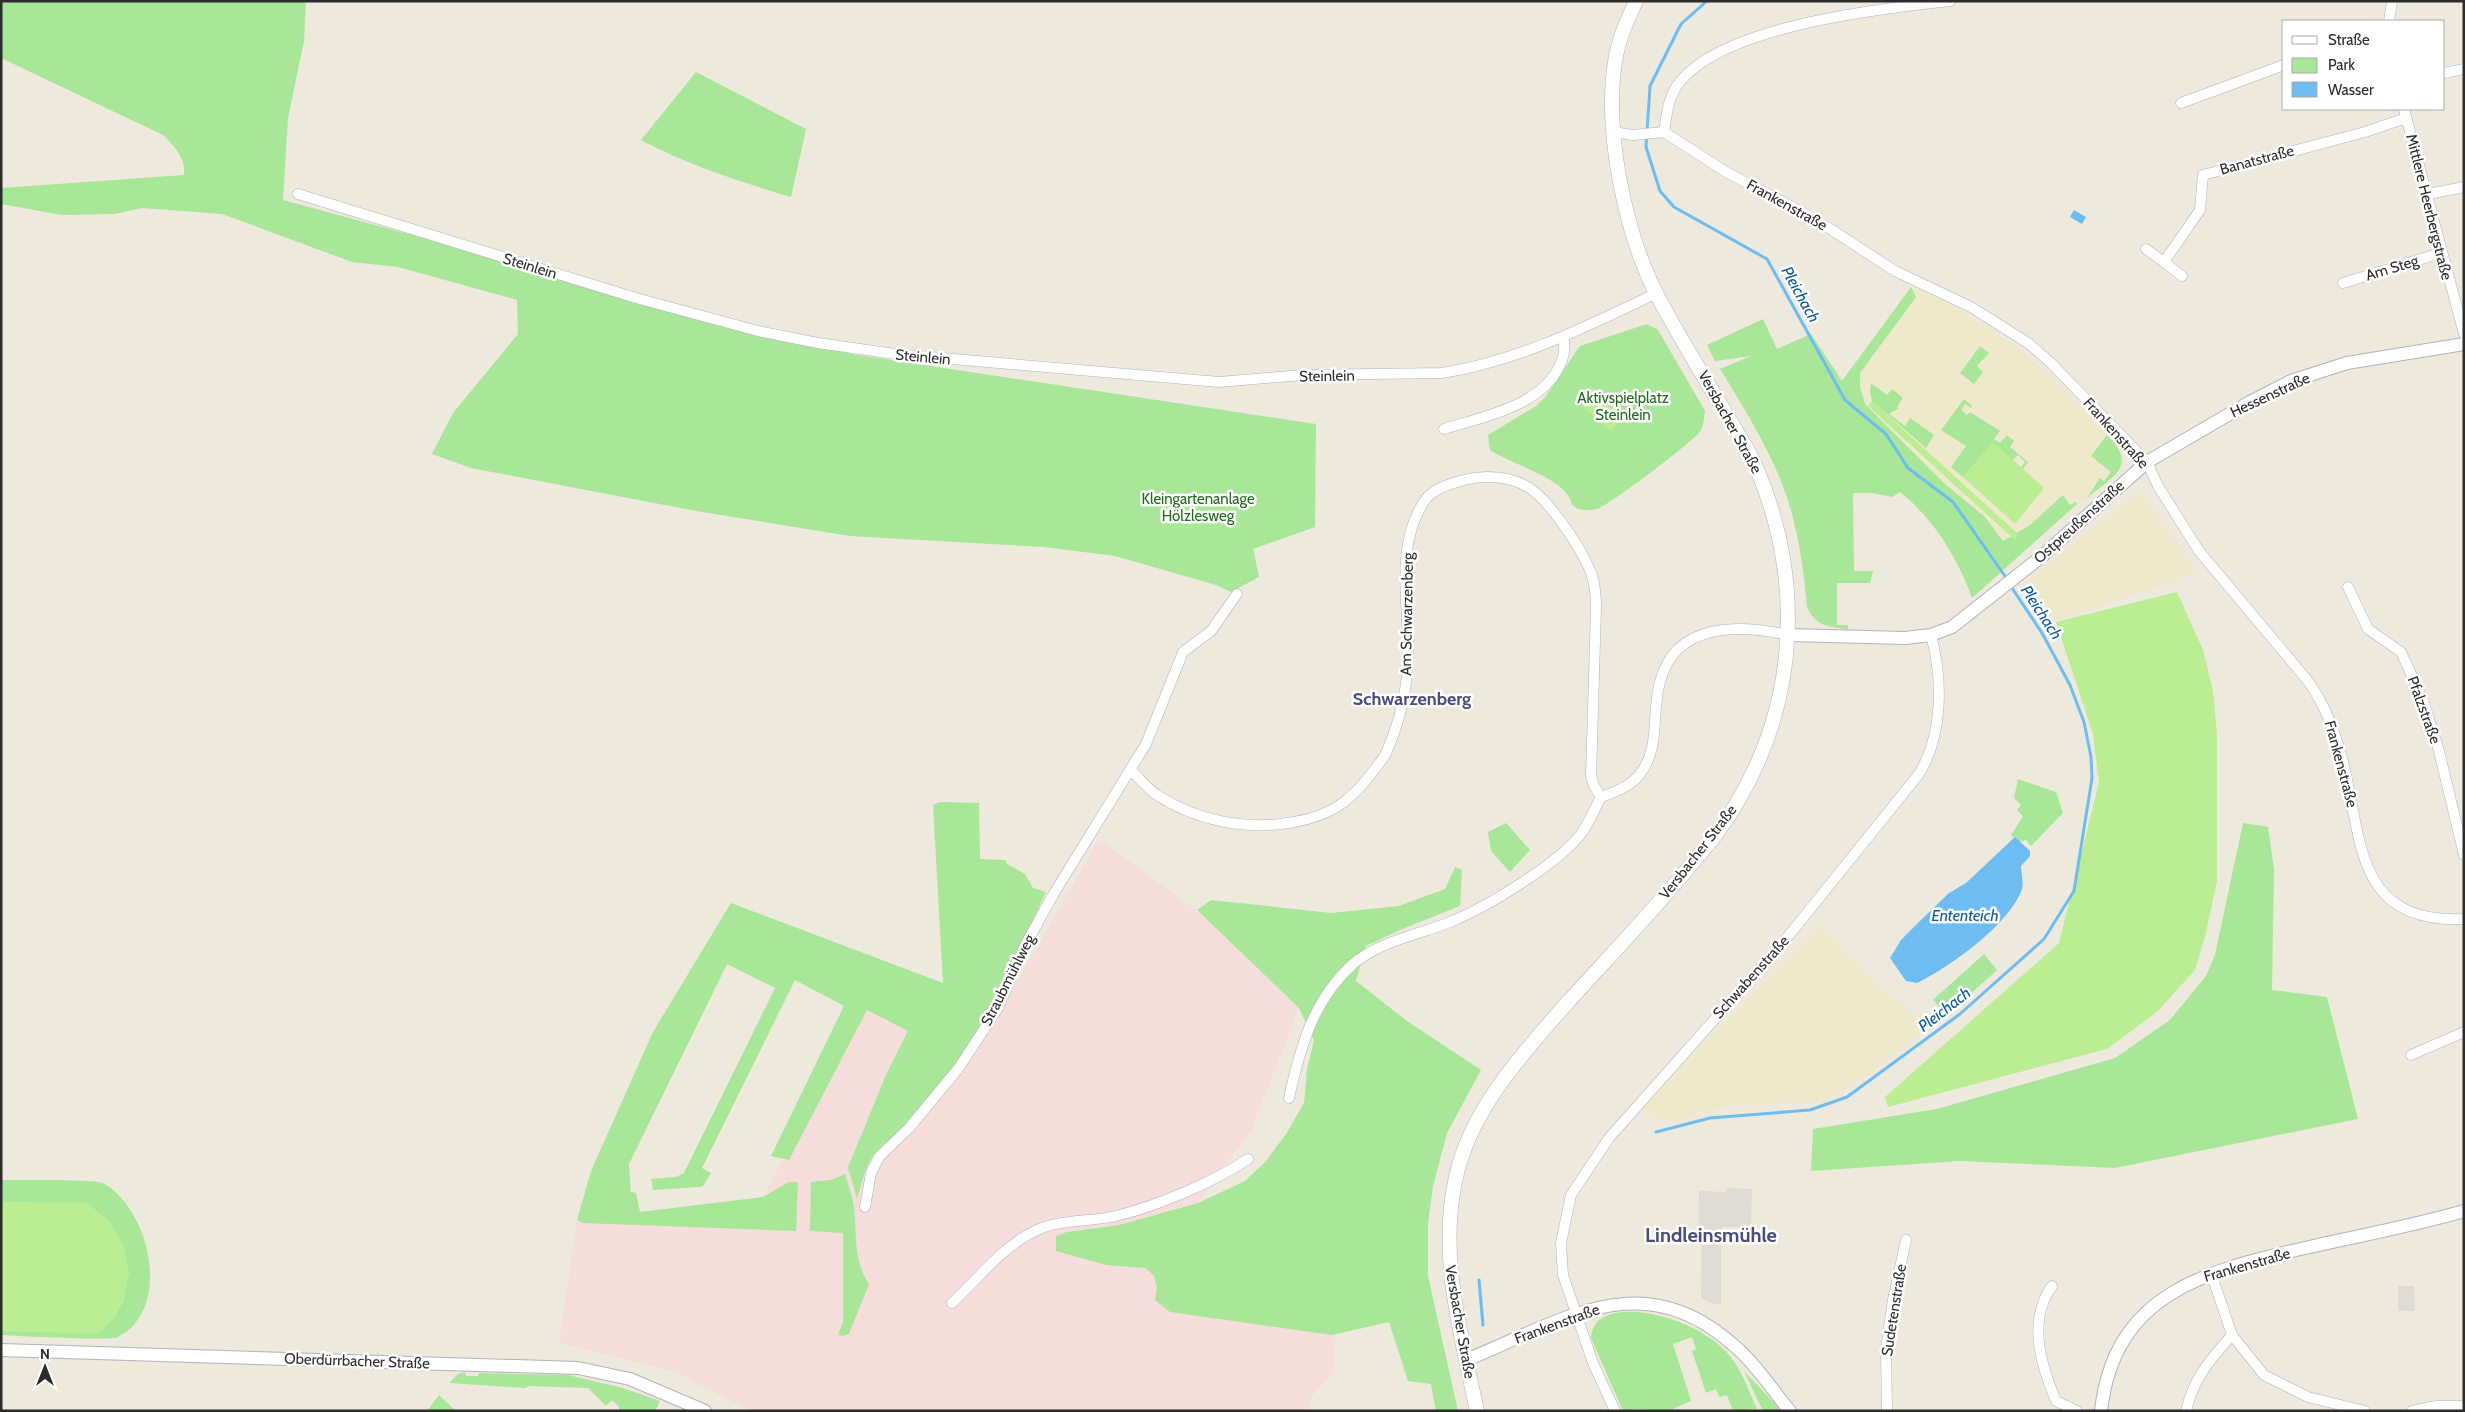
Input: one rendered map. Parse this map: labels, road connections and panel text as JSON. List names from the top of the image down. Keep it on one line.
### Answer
{"streets":{"main road":["Versbacher Straße"],"street":["Banatstraße","Frankenstraße","Mittlere Heerbergstraße","Steinlein","Am Steg","Hessenstraße","Ostpreußenstraße","Am Schwarzenberg","Pfalzstraße","Schwabenstraße","Straubmühlweg","Sudetenstraße","Oberdürrbacher Straße"]},"crossings":[["Banatstraße","Mittlere Heerbergstraße"],["Frankenstraße","Hessenstraße"],["Frankenstraße","Versbacher Straße"],["Frankenstraße","Ostpreußenstraße"],["Frankenstraße","Schwabenstraße"],["Mittlere Heerbergstraße","Am Steg"],["Steinlein","Versbacher Straße"],["Hessenstraße","Ostpreußenstraße"],["Versbacher Straße","Ostpreußenstraße"],["Ostpreußenstraße","Schwabenstraße"],["Am Schwarzenberg","Straubmühlweg"]],"districts":["Schwarzenberg","Lindleinsmühle"],"water":["Pleichach","Ententeich"],"parks":["Aktivspielplatz Steinlein","Kleingartenanlage Hölzlesweg"],"legend":["Straße","Park","Wasser"],"north":"top"}
